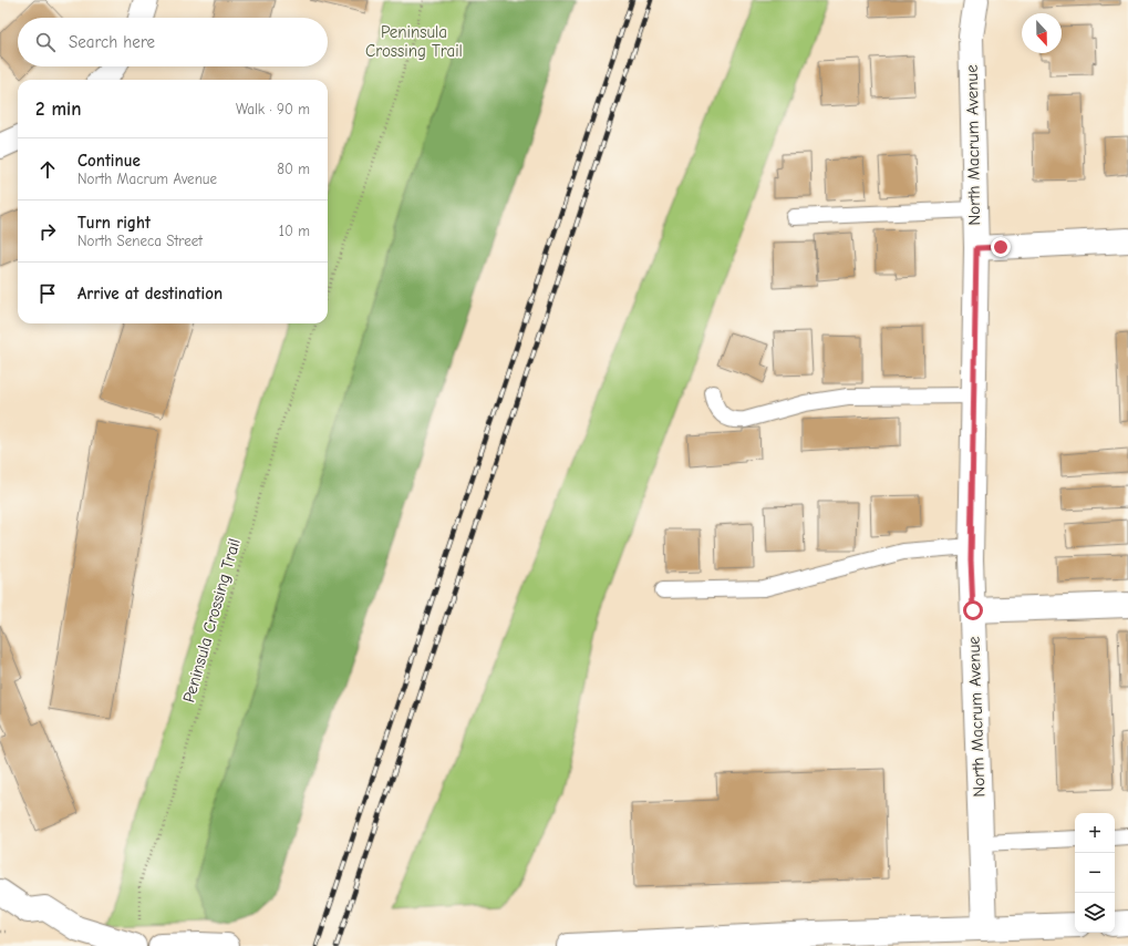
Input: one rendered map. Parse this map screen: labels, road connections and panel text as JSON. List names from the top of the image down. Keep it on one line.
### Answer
{"streets":{"street":["North Macrum Avenue"],"path":["Peninsula Crossing Trail"]},"parks":["Peninsula Crossing Trail"],"north":"bottom","page":{"search":"Search here","heading":["2 min","Walk · 90 m"],"list":[["Continue","North Macrum Avenue","80 m"],["Turn right","North Seneca Street","10 m"],"Arrive at destination"],"map_buttons":["+","−"]}}
